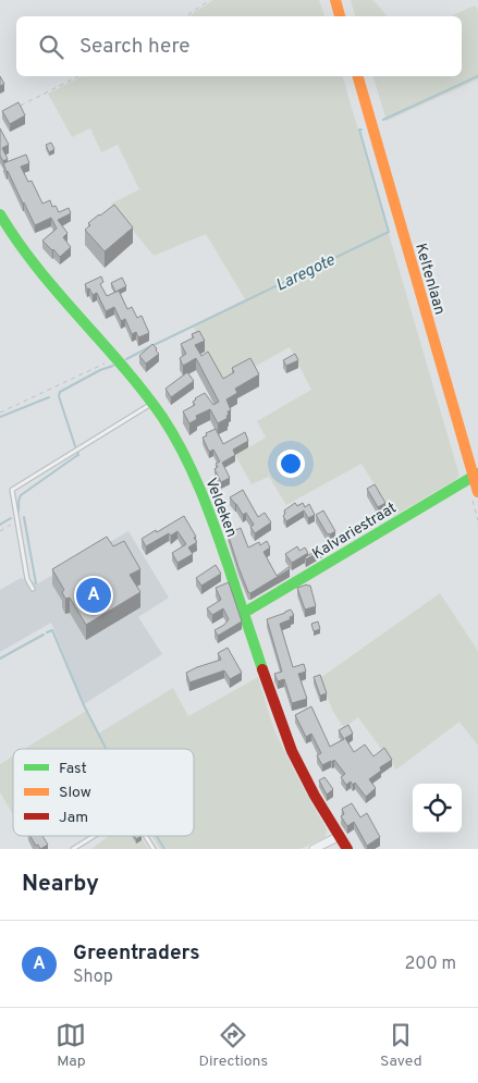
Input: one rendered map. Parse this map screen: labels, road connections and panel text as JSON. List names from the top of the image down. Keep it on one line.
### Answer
{"streets":{"street":["Keltenlaan","Veldeken","Kalvariestraat"]},"crossings":[["Keltenlaan","Kalvariestraat"],["Veldeken","Kalvariestraat"]],"water":["Laregote"],"legend":["Fast","Slow","Jam"],"page":{"search":"Search here","pins":"A","heading":"Nearby","list":[{"mark":"A","name":"Greentraders","note":"Shop","value":"200 m"}],"nav":["Map","Directions","Saved"]}}
